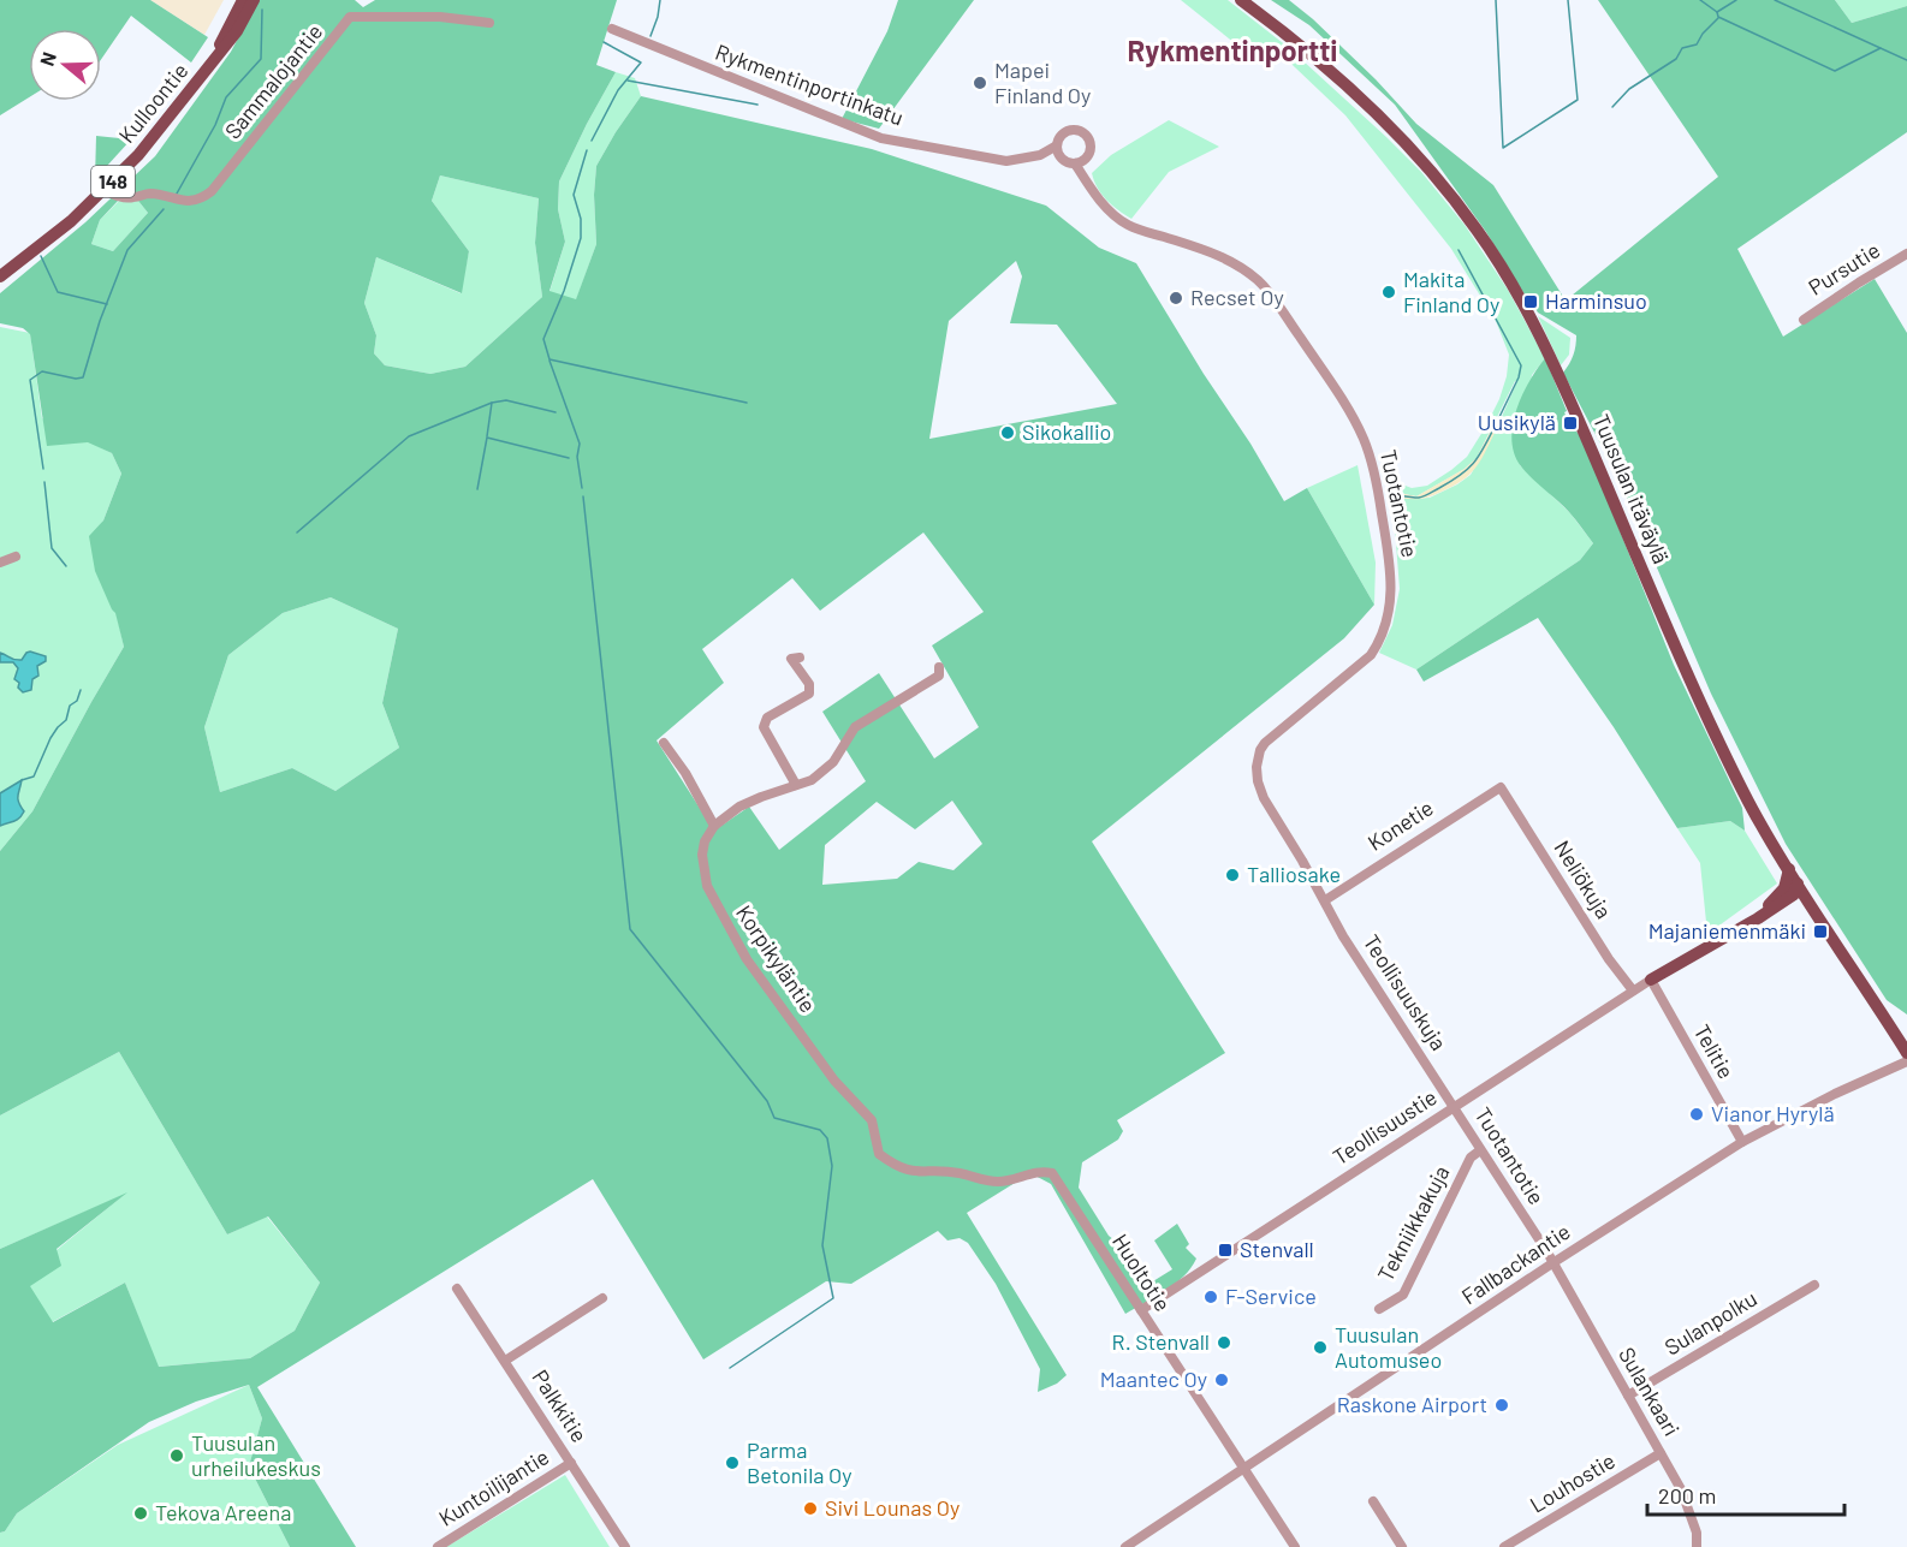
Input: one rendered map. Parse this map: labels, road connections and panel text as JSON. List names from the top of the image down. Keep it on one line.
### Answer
{"streets":{"main road":["Kulloontie","148","Tuusulan itäväylä"],"street":["Sammalojantie","Rykmentinportinkatu","Pursutie","Tuotantotie","Konetie","Neliökuja","Korpikyläntie","Teollisuuskuja","Telitie","Teollisuustie","Tekniikkakuja","Fallbackantie","Huoltotie","Sulanpolku","Sulankaari","Palkkitie","Louhostie","Kuntoilijantie"]},"crossings":[["Sammalojantie","Kulloontie"],["Rykmentinportinkatu","Tuotantotie"],["Tuotantotie","Konetie"],["Tuotantotie","Teollisuuskuja"],["Tuotantotie","Teollisuustie"],["Tuotantotie","Tekniikkakuja"],["Tuotantotie","Fallbackantie"],["Tuotantotie","Sulankaari"],["Konetie","Neliökuja"],["Konetie","Teollisuuskuja"],["Neliökuja","Teollisuustie"],["Korpikyläntie","Huoltotie"],["Teollisuuskuja","Teollisuustie"],["Telitie","Teollisuustie"],["Telitie","Fallbackantie"],["Teollisuustie","Huoltotie"],["Fallbackantie","Huoltotie"],["Fallbackantie","Sulankaari"],["Sulanpolku","Sulankaari"],["Sulankaari","Louhostie"],["Palkkitie","Kuntoilijantie"]],"districts":["Rykmentinportti"],"places":{"other":["Mapei Finland Oy","Makita Finland Oy","Recset Oy","Sikokallio","Talliosake","Vianor Hyrylä","F-Service","R. Stenvall","Tuusulan Automuseo","Maantec Oy","Raskone Airport","Tuusulan urheilukeskus","Parma Betonila Oy","Sivi Lounas Oy","Tekova Areena"],"transit":["Harminsuo","Uusikylä","Majaniemenmäki","Stenvall"]},"scale_bar":"200 m","north":"left"}
